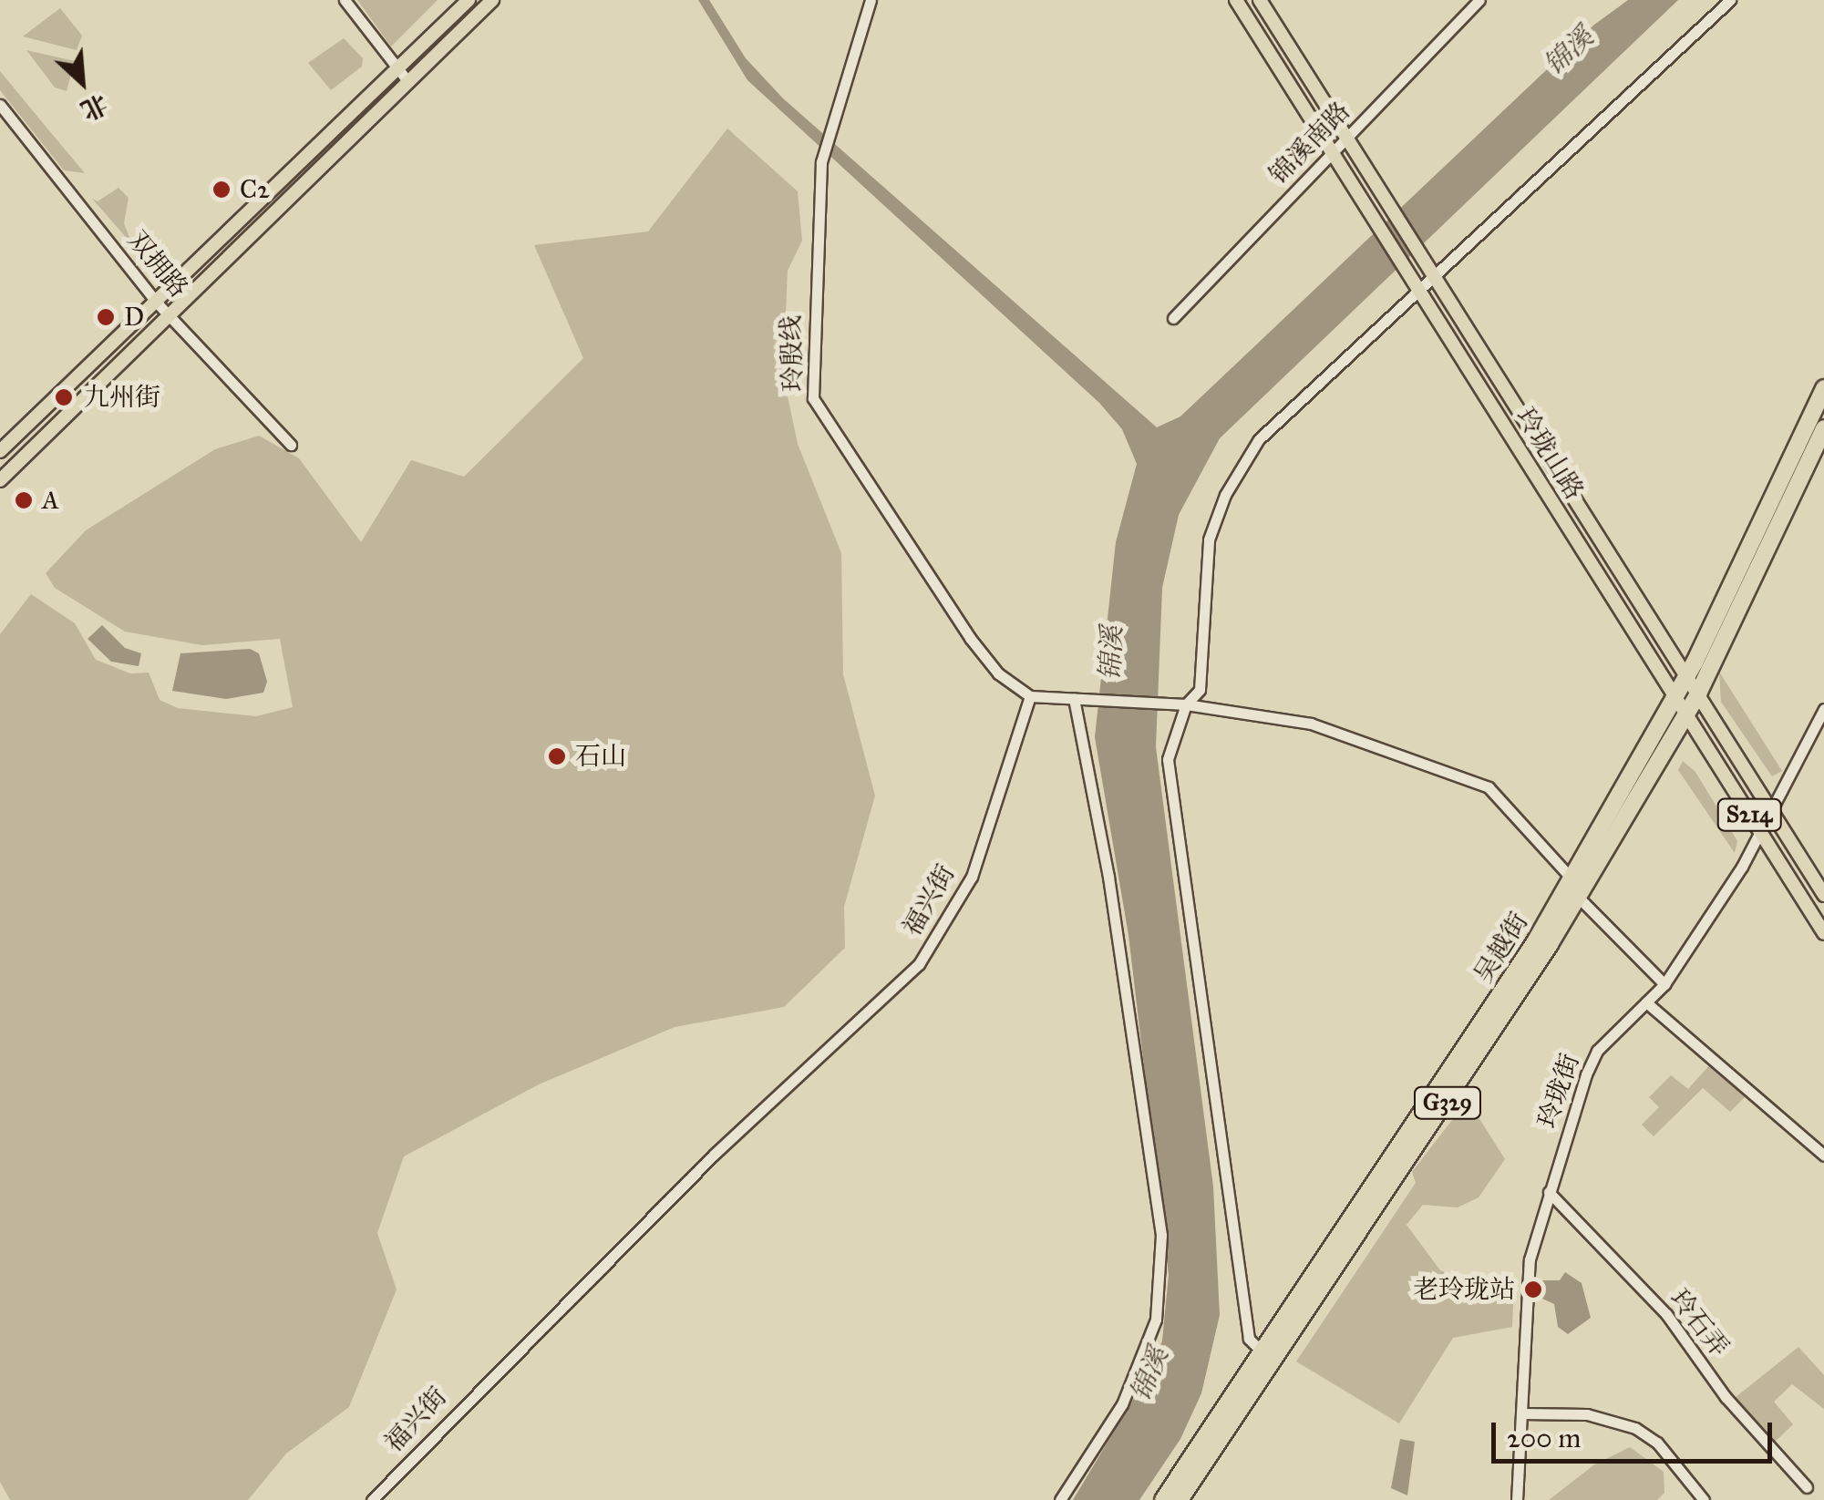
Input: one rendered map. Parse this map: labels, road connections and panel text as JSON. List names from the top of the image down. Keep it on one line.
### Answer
{"streets":{"highway":["吴越街","G329"],"main road":["玲珑山路","S214"],"street":["锦溪南路","双拥路","玲殷线","福兴街","玲珑街","玲石弄"]},"crossings":[["锦溪南路","玲珑山路"],["玲殷线","福兴街"],["玲珑山路","吴越街"],["玲珑山路","玲珑街"],["玲珑街","玲石弄"]],"water":["锦溪"],"places":["C2","D","九州街","A","石山","老玲珑站"],"scale_bar":"200 m","north":"bottom right"}
